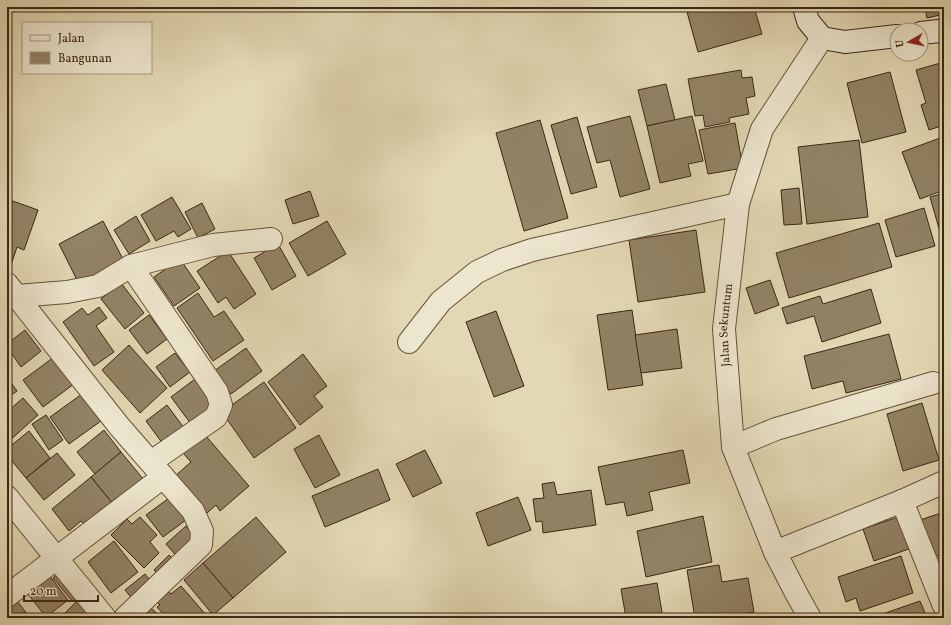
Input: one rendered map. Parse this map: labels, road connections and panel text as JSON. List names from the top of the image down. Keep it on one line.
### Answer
{"streets":{"street":["Jalan Sekuntum"]},"legend":["Jalan","Bangunan"],"scale_bar":"20 m","north":"left"}
